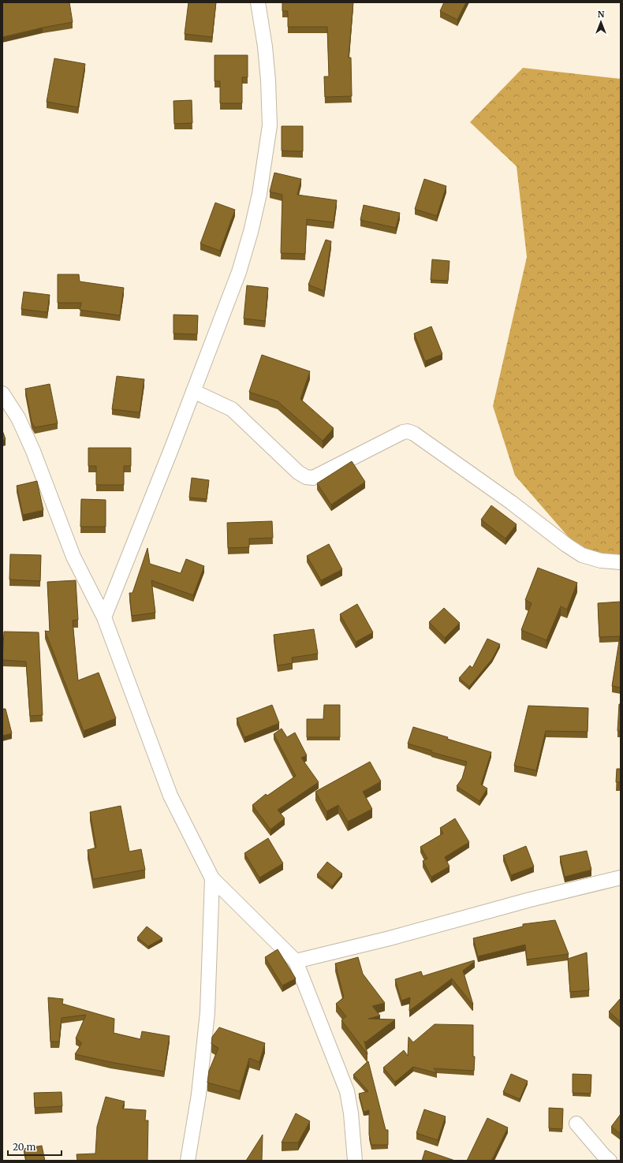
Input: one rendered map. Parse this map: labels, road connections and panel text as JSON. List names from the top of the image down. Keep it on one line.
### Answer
{"scale_bar":"20 m","north":"top"}
